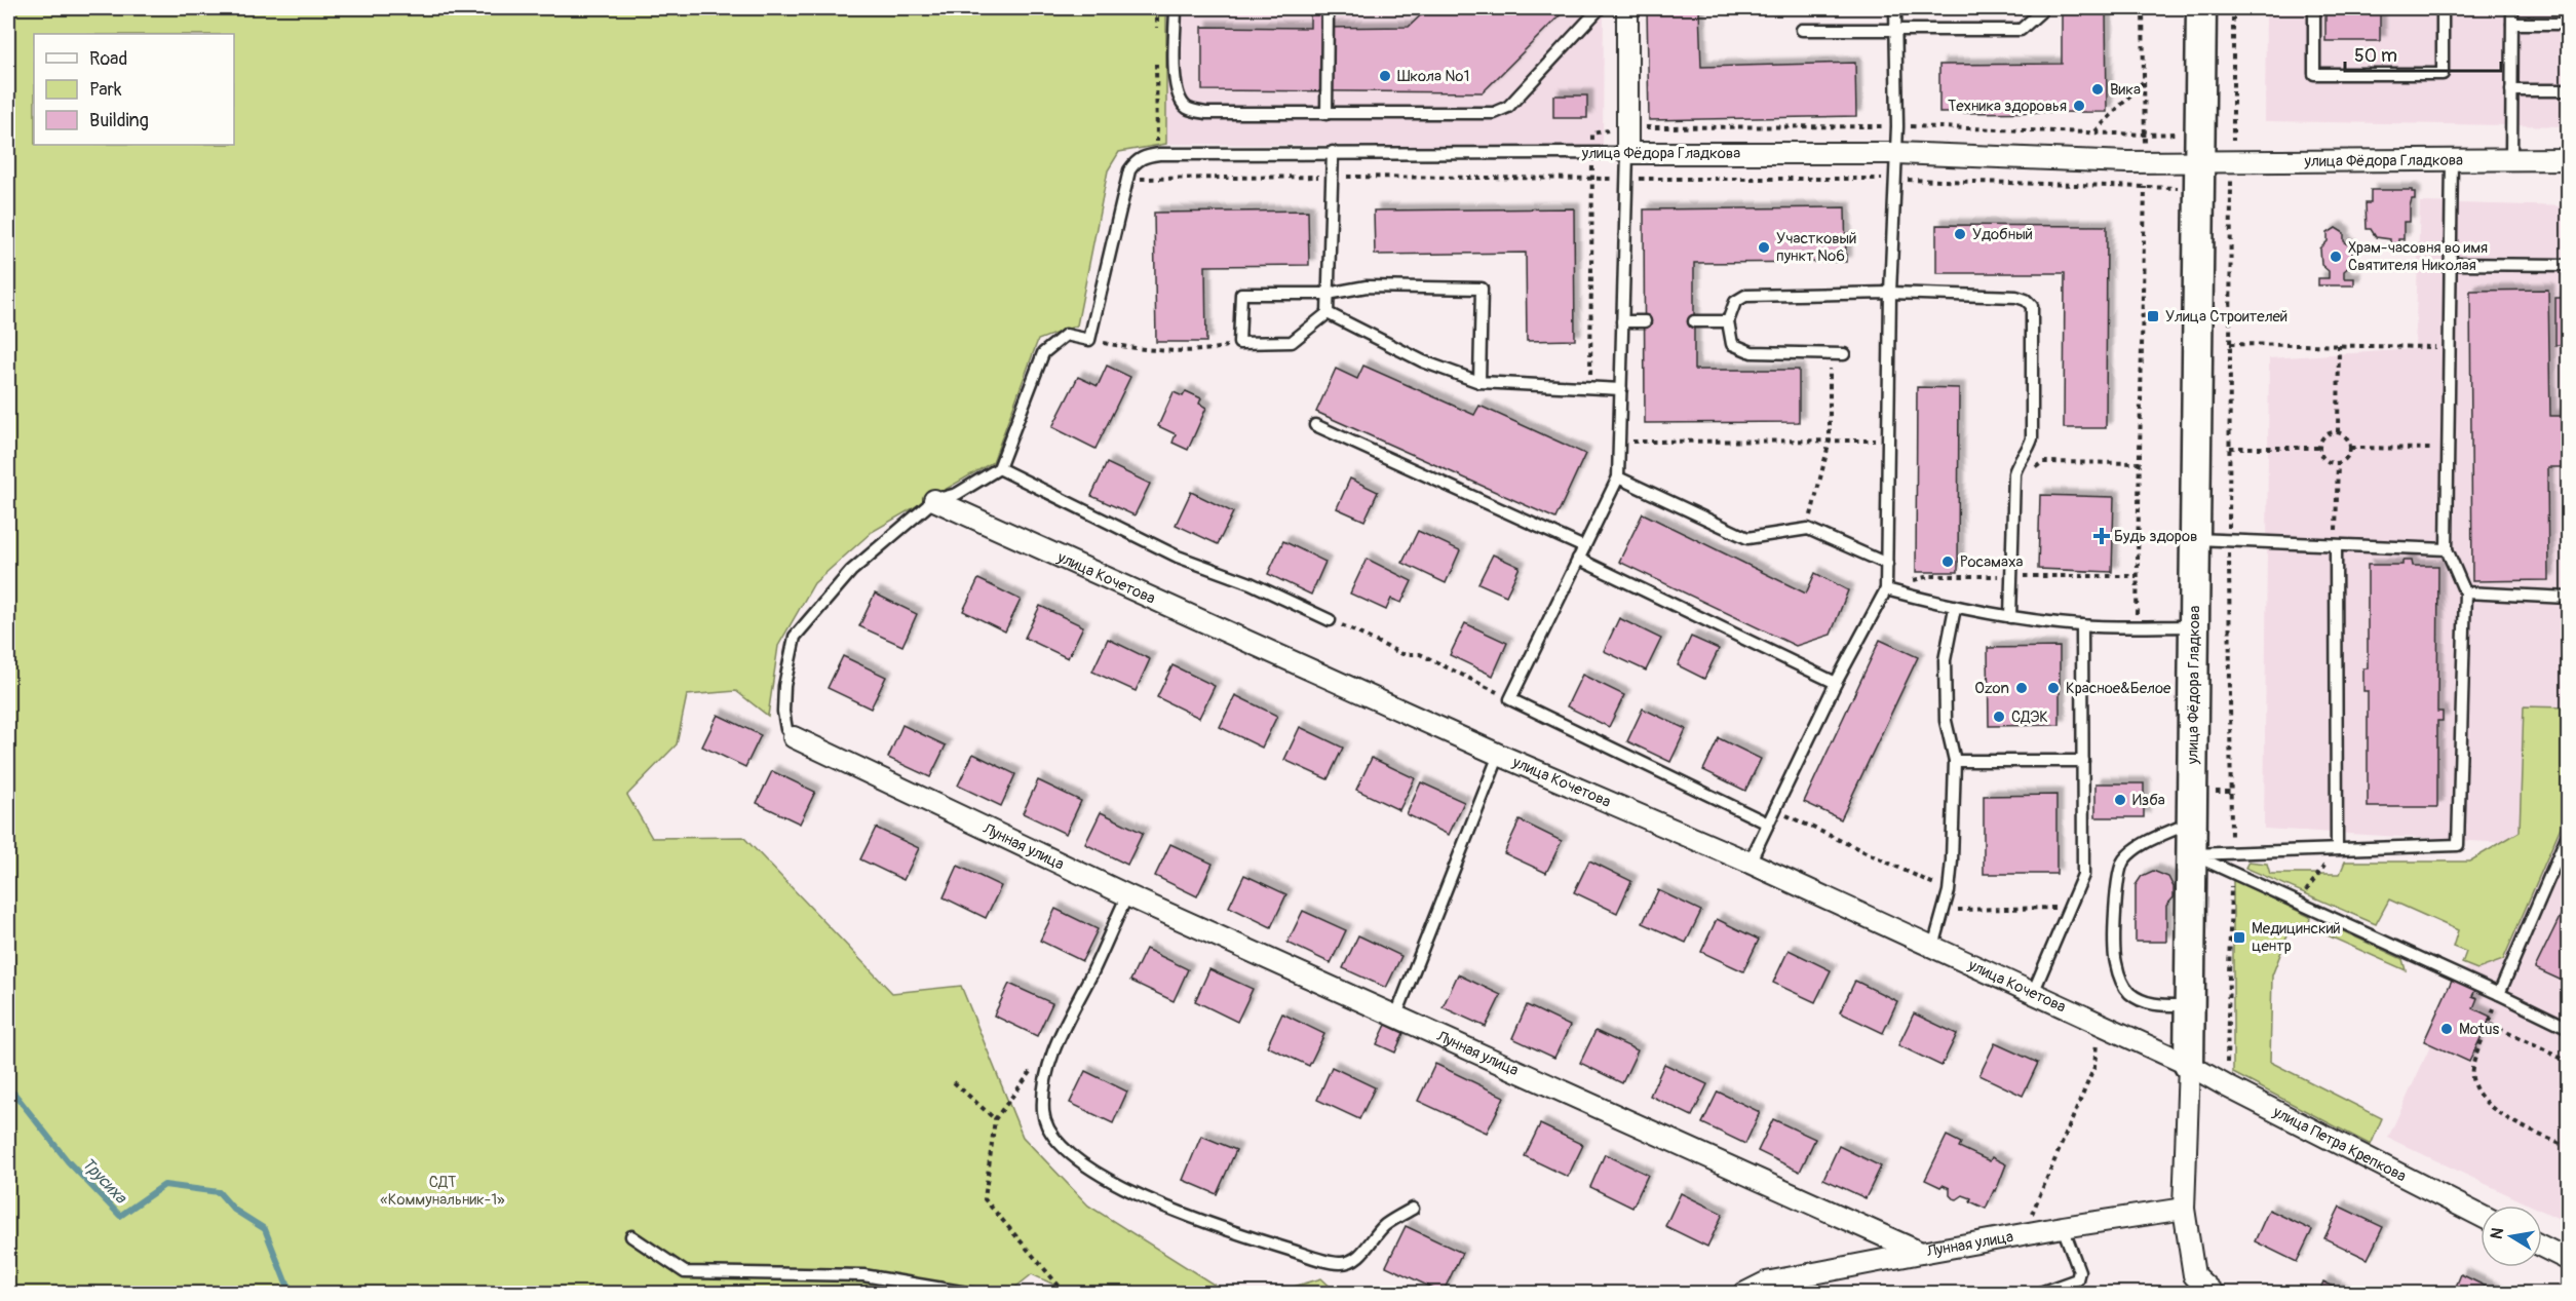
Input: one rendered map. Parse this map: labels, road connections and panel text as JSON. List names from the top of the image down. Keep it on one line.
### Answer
{"streets":{"street":["улица Фёдора Гладкова","улица Кочетова","Лунная улица","улица Петра Крепкова"]},"crossings":[["улица Фёдора Гладкова","улица Кочетова"],["улица Фёдора Гладкова","Лунная улица"],["улица Фёдора Гладкова","улица Петра Крепкова"],["улица Кочетова","улица Петра Крепкова"]],"water":["Трусиха"],"parks":["СДТ «Коммунальник-1»"],"places":{"other":["Школа №1","Вика","Техника здоровья","Удобный","Участковый пункт №6","Храм-часовня во имя Святителя Николая","Росамаха","Ozon","Красное&Белое","СДЭК","Изба","Motus"],"transit":["Улица Строителей","Медицинский центр"],"health":["Будь здоров"]},"legend":["Road","Park","Building"],"scale_bar":"50 m","north":"left"}
